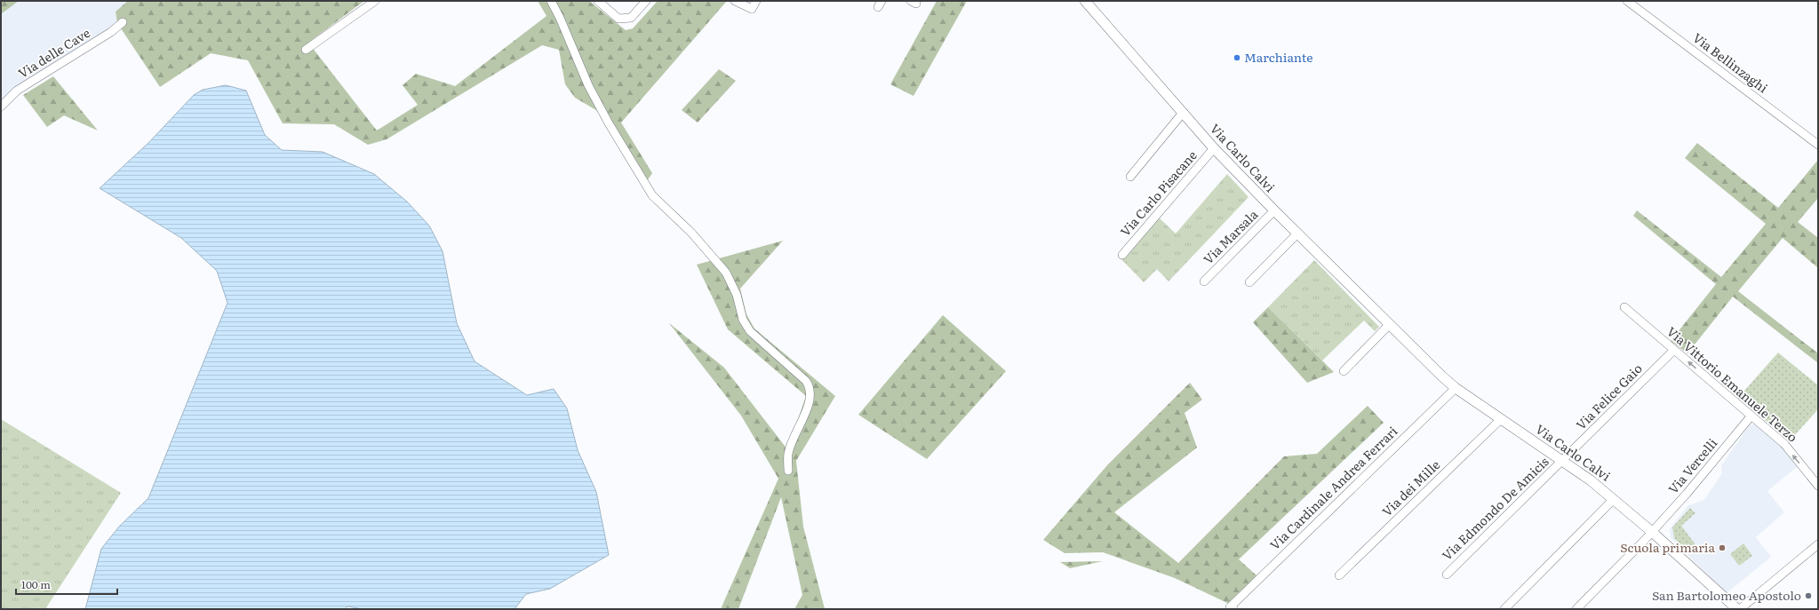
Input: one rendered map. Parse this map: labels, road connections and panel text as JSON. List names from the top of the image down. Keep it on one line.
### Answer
{"streets":{"street":["Via delle Cave","Via Bellinzaghi","Via Carlo Calvi","Via Carlo Pisacane","Via Marsala","Via Vittorio Emanuele Terzo","Via Felice Gaio","Via Vercelli","Via Cardinale Andrea Ferrari","Via dei Mille","Via Edmondo De Amicis"]},"crossings":[["Via Carlo Calvi","Via Carlo Pisacane"],["Via Carlo Calvi","Via Marsala"],["Via Carlo Calvi","Via Felice Gaio"],["Via Carlo Calvi","Via Vercelli"],["Via Carlo Calvi","Via Cardinale Andrea Ferrari"],["Via Carlo Calvi","Via dei Mille"],["Via Carlo Calvi","Via Edmondo De Amicis"],["Via Vittorio Emanuele Terzo","Via Felice Gaio"],["Via Vittorio Emanuele Terzo","Via Vercelli"],["Via Felice Gaio","Via Edmondo De Amicis"]],"one_way":["Via Vittorio Emanuele Terzo"],"places":["Marchiante","Scuola primaria","San Bartolomeo Apostolo"],"scale_bar":"100 m"}
